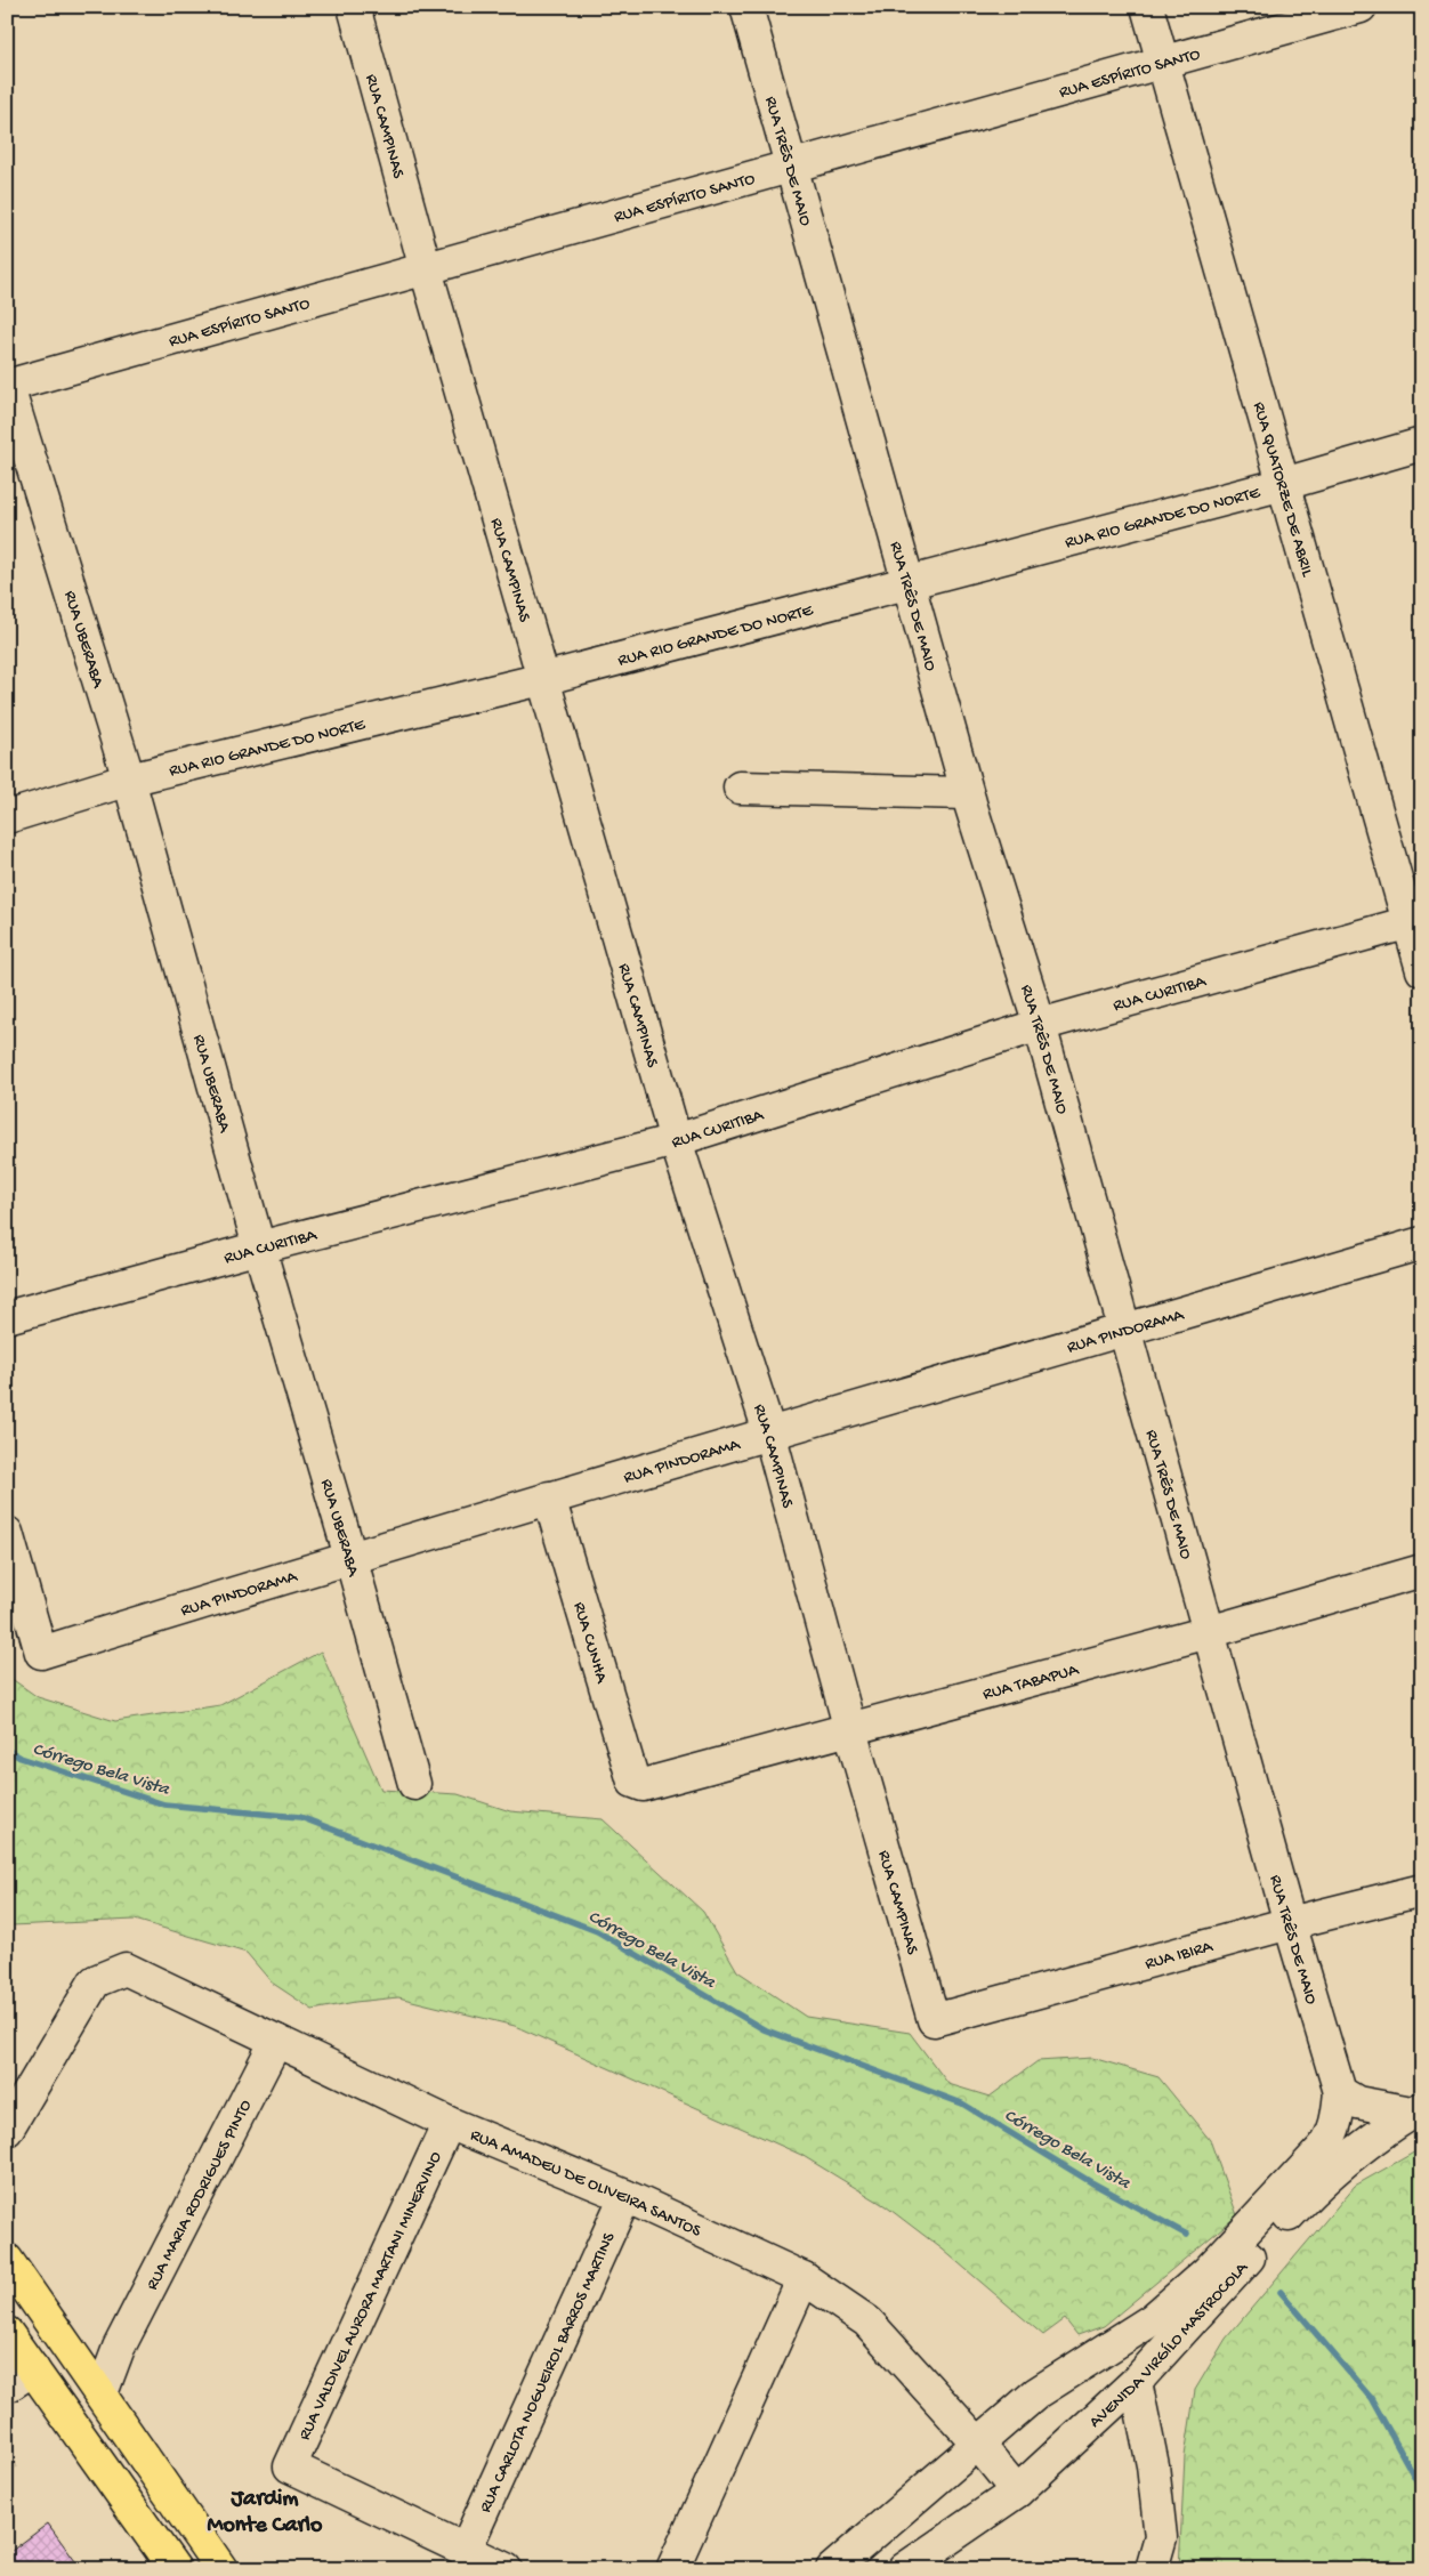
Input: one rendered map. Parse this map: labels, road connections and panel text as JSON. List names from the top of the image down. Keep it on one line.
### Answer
{"streets":{"street":["RUA ESPÍRITO SANTO","RUA CAMPINAS","RUA TRÊS DE MAIO","RUA QUATORZE DE ABRIL","RUA RIO GRANDE DO NORTE","RUA UBERABA","RUA CURITIBA","RUA PINDORAMA","RUA CUNHA","RUA TABAPUA","RUA IBIRA","RUA AMADEU DE OLIVEIRA SANTOS","RUA MARIA RODRIGUES PINTO","RUA VALDIVEL AURORA MARTANI MINERVINO","AVENIDA VIRGÍLO MASTROCOLA","RUA CARLOTA NOGUEIROL BARROS MARTINS"]},"crossings":[["RUA ESPÍRITO SANTO","RUA CAMPINAS"],["RUA ESPÍRITO SANTO","RUA TRÊS DE MAIO"],["RUA ESPÍRITO SANTO","RUA QUATORZE DE ABRIL"],["RUA ESPÍRITO SANTO","RUA UBERABA"],["RUA CAMPINAS","RUA RIO GRANDE DO NORTE"],["RUA CAMPINAS","RUA CURITIBA"],["RUA CAMPINAS","RUA PINDORAMA"],["RUA CAMPINAS","RUA TABAPUA"],["RUA CAMPINAS","RUA IBIRA"],["RUA TRÊS DE MAIO","RUA RIO GRANDE DO NORTE"],["RUA TRÊS DE MAIO","RUA CURITIBA"],["RUA TRÊS DE MAIO","RUA PINDORAMA"],["RUA TRÊS DE MAIO","RUA TABAPUA"],["RUA TRÊS DE MAIO","RUA IBIRA"],["RUA TRÊS DE MAIO","AVENIDA VIRGÍLO MASTROCOLA"],["RUA QUATORZE DE ABRIL","RUA RIO GRANDE DO NORTE"],["RUA QUATORZE DE ABRIL","RUA CURITIBA"],["RUA RIO GRANDE DO NORTE","RUA UBERABA"],["RUA UBERABA","RUA CURITIBA"],["RUA UBERABA","RUA PINDORAMA"],["RUA PINDORAMA","RUA CUNHA"],["RUA CUNHA","RUA TABAPUA"],["RUA AMADEU DE OLIVEIRA SANTOS","RUA MARIA RODRIGUES PINTO"],["RUA AMADEU DE OLIVEIRA SANTOS","RUA VALDIVEL AURORA MARTANI MINERVINO"],["RUA AMADEU DE OLIVEIRA SANTOS","AVENIDA VIRGÍLO MASTROCOLA"],["RUA AMADEU DE OLIVEIRA SANTOS","RUA CARLOTA NOGUEIROL BARROS MARTINS"],["RUA VALDIVEL AURORA MARTANI MINERVINO","RUA CARLOTA NOGUEIROL BARROS MARTINS"]],"districts":["Jardim Monte Carlo"],"water":["Córrego Bela Vista"]}
